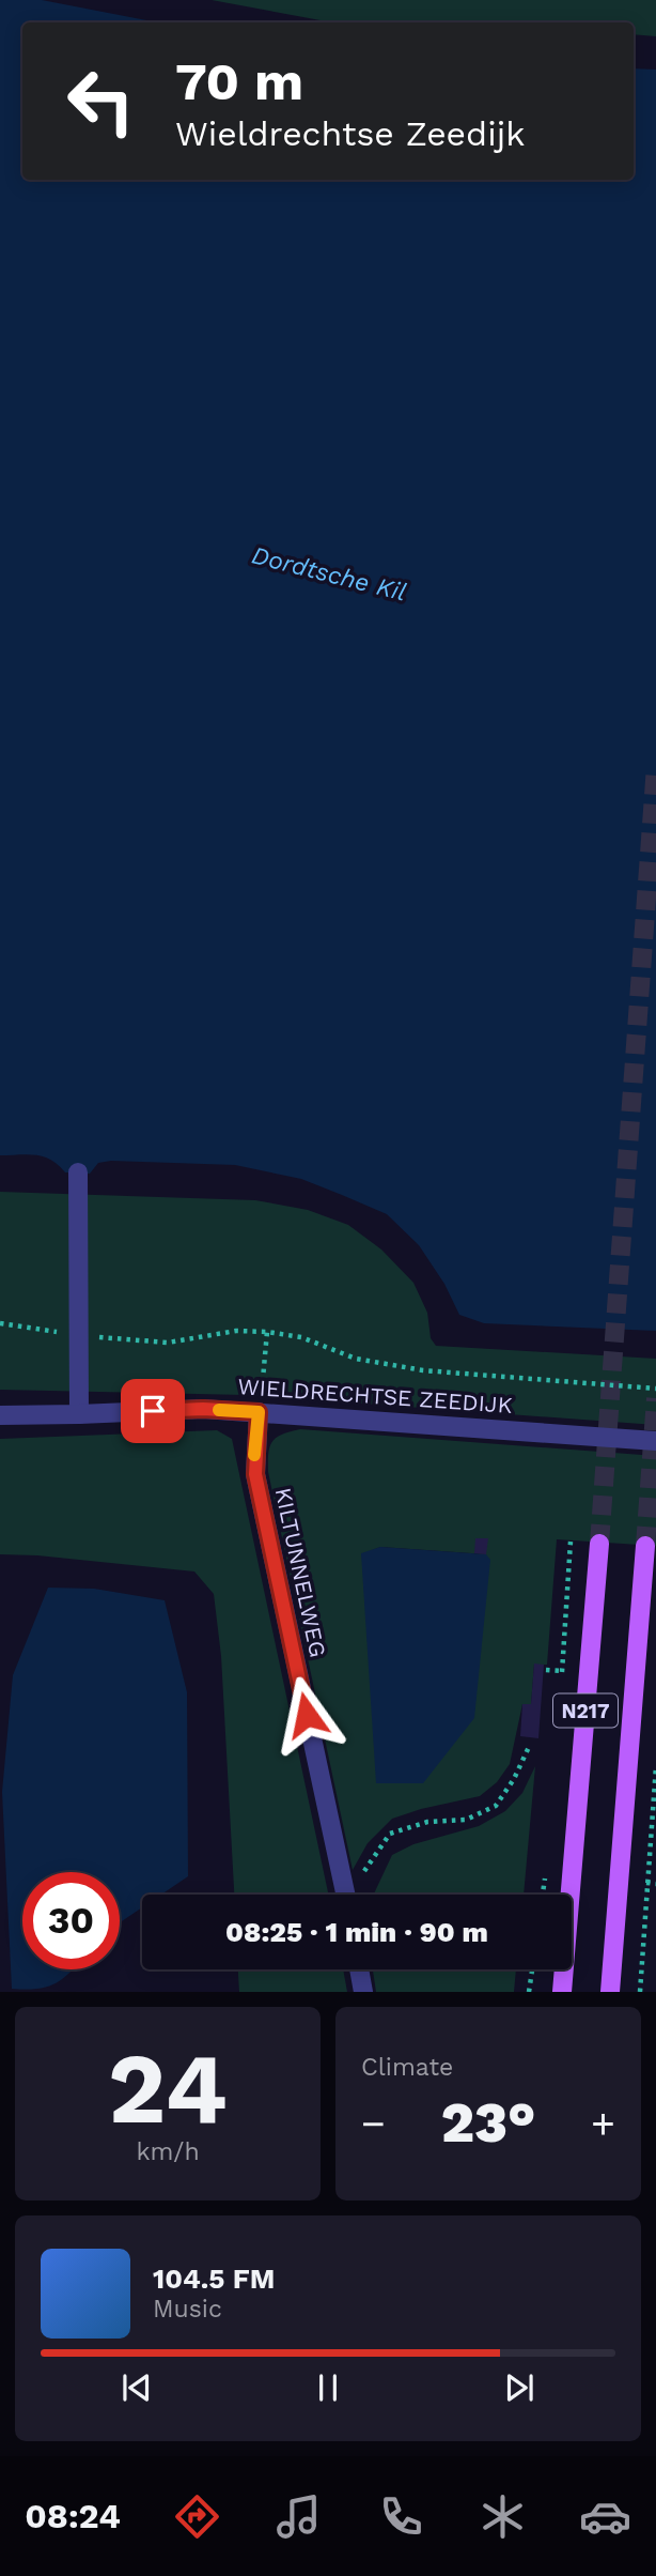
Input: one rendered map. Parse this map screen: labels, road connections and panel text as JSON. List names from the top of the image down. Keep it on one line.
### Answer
{"streets":{"main road":["N217"],"street":["WIELDRECHTSE ZEEDIJK","KILTUNNELWEG"]},"crossings":[["WIELDRECHTSE ZEEDIJK","KILTUNNELWEG"]],"water":["Dordtsche Kil"],"page":{"turn":["70 m","Wieldrechtse Zeedijk"],"limit":"30","trip":"08:25 · 1 min · 90 m","tile":[["24","km/h"],"Climate"],"heat":["−","23°","+"],"song":["104.5 FM","Music"],"tabs":"08:24"}}
